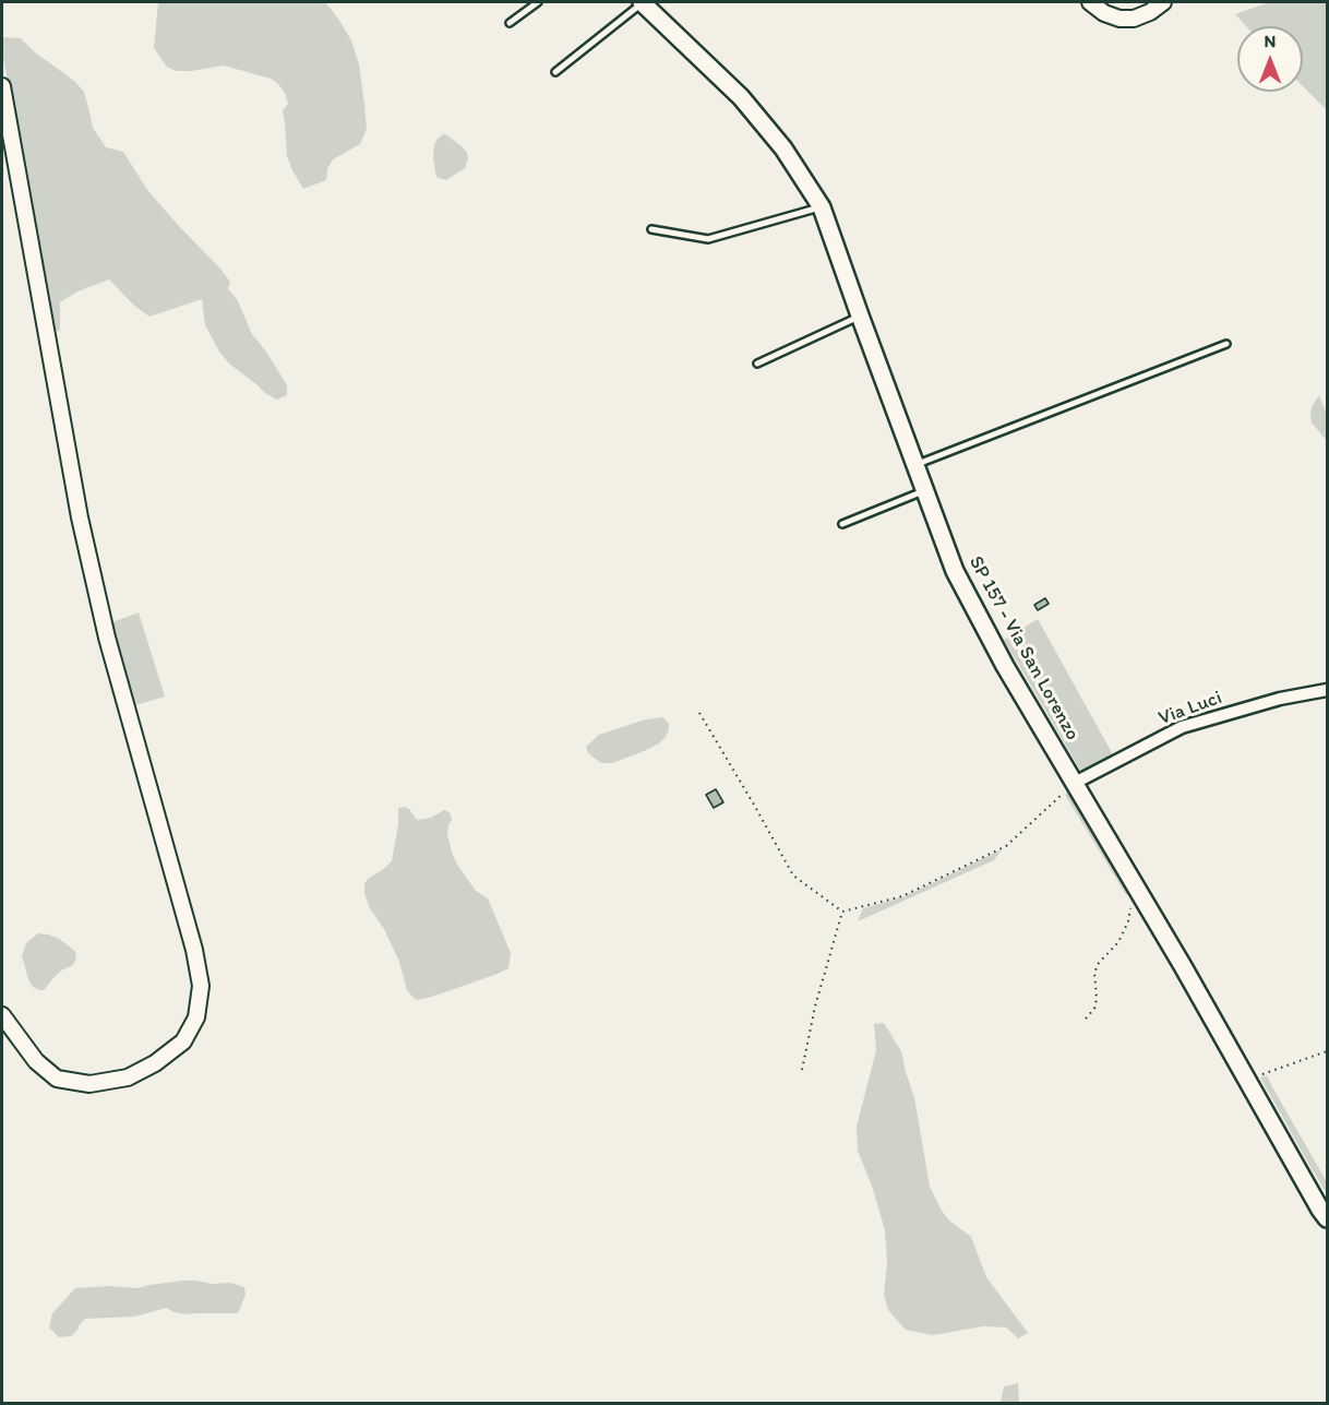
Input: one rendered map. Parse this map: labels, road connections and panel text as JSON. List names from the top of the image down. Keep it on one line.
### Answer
{"streets":{"main road":["SP 157 - Via San Lorenzo"],"street":["Via Luci"]},"crossings":[["SP 157 - Via San Lorenzo","Via Luci"]],"north":"top"}
